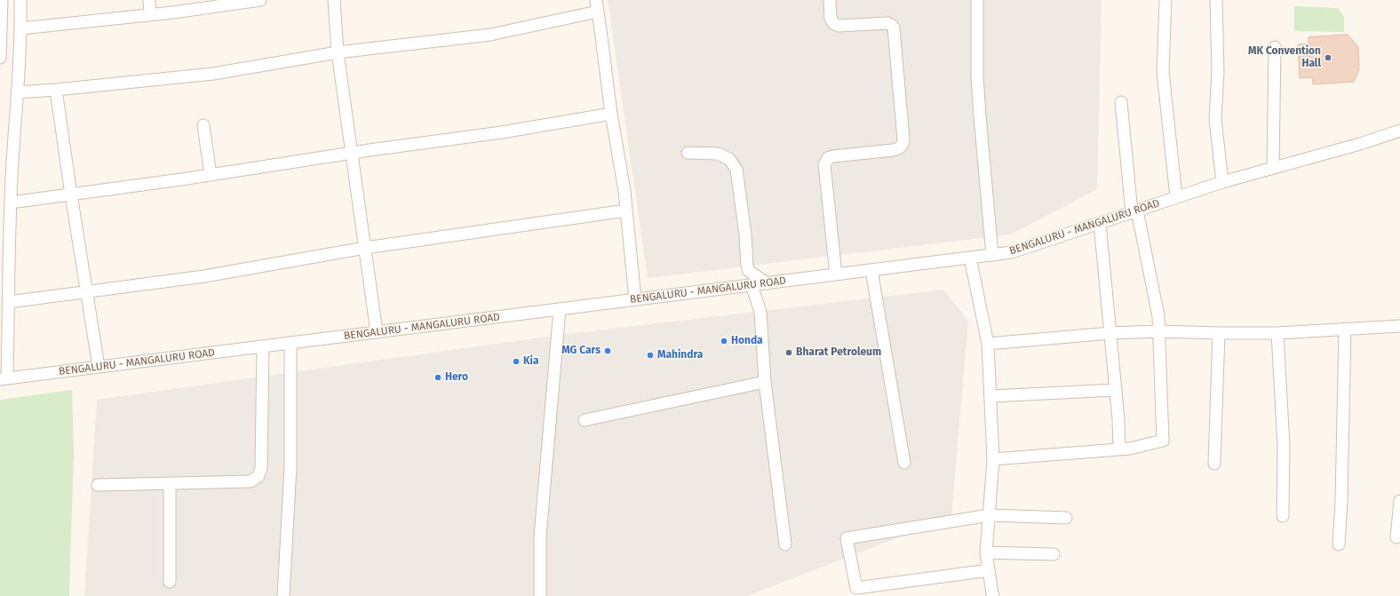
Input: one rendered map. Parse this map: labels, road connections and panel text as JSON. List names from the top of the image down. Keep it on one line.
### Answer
{"streets":{"street":["BENGALURU - MANGALURU ROAD"]},"places":["MK Convention Hall","Honda","MG Cars","Bharat Petroleum","Mahindra","Kia","Hero"]}
